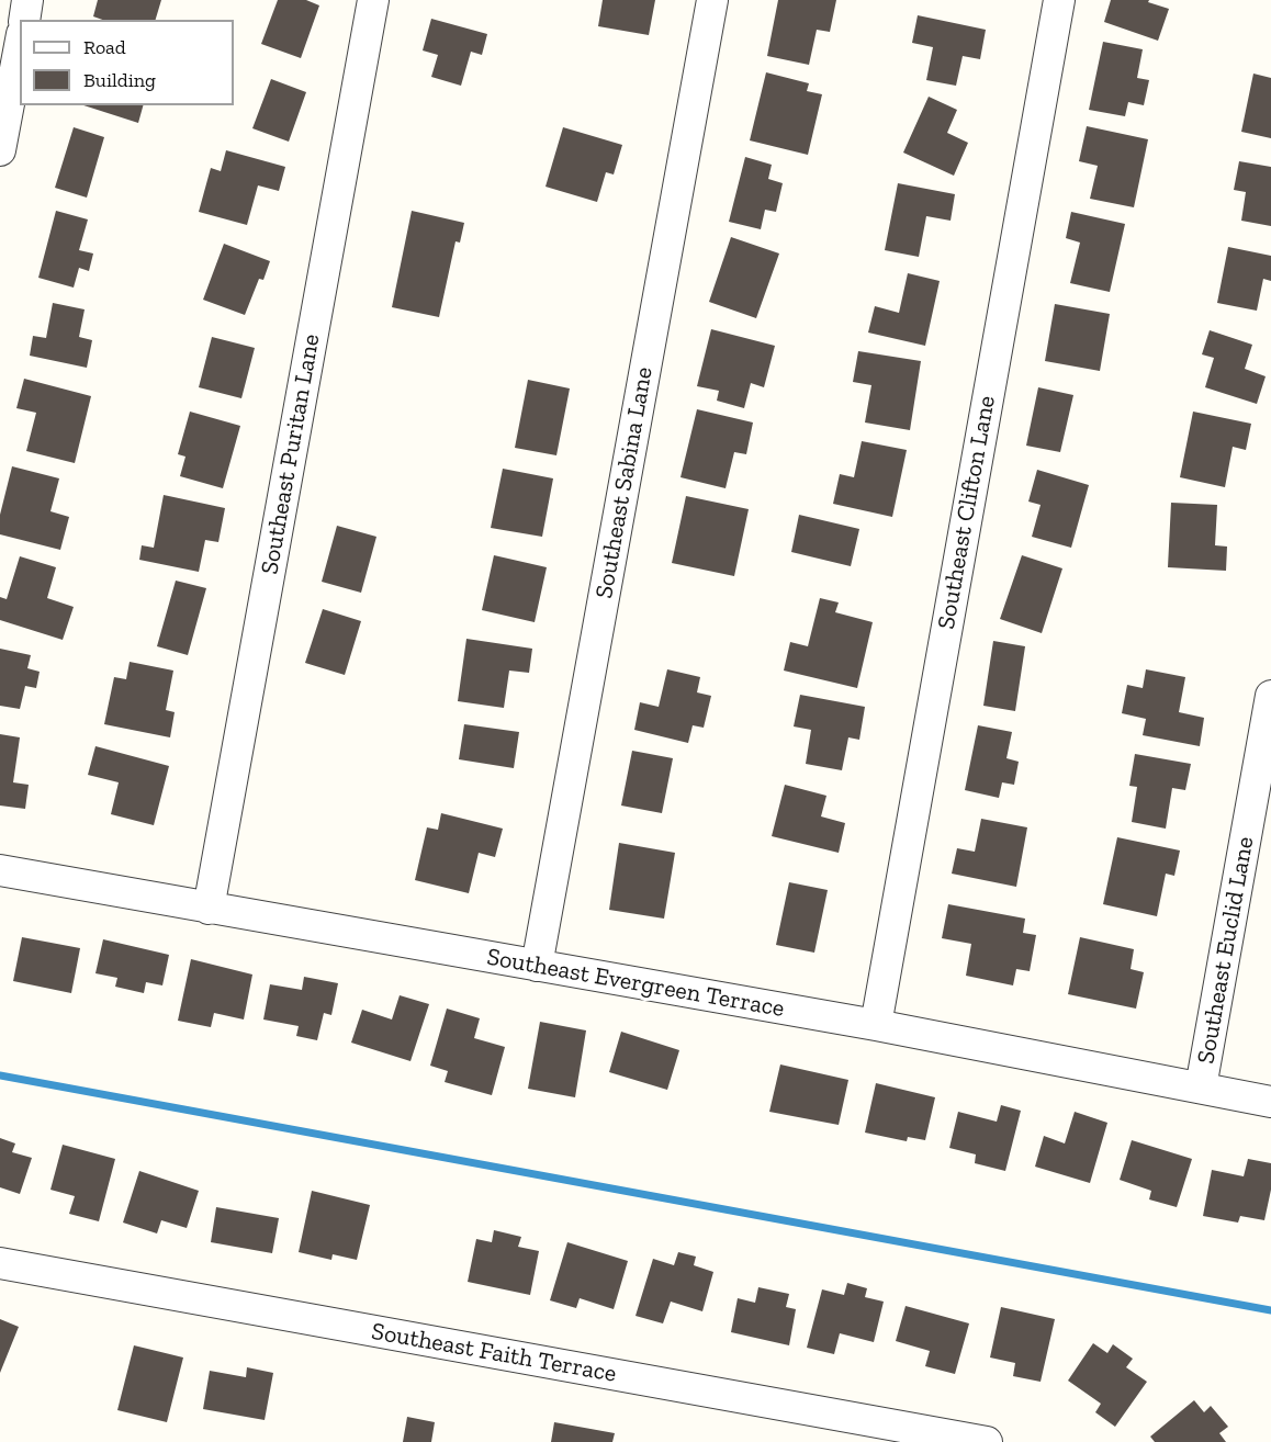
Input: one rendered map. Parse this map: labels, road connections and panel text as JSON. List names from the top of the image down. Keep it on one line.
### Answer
{"streets":{"street":["Southeast Puritan Lane","Southeast Sabina Lane","Southeast Clifton Lane","Southeast Euclid Lane","Southeast Evergreen Terrace","Southeast Faith Terrace"]},"crossings":[["Southeast Puritan Lane","Southeast Evergreen Terrace"],["Southeast Sabina Lane","Southeast Evergreen Terrace"],["Southeast Clifton Lane","Southeast Evergreen Terrace"],["Southeast Euclid Lane","Southeast Evergreen Terrace"]],"legend":["Road","Building"]}
